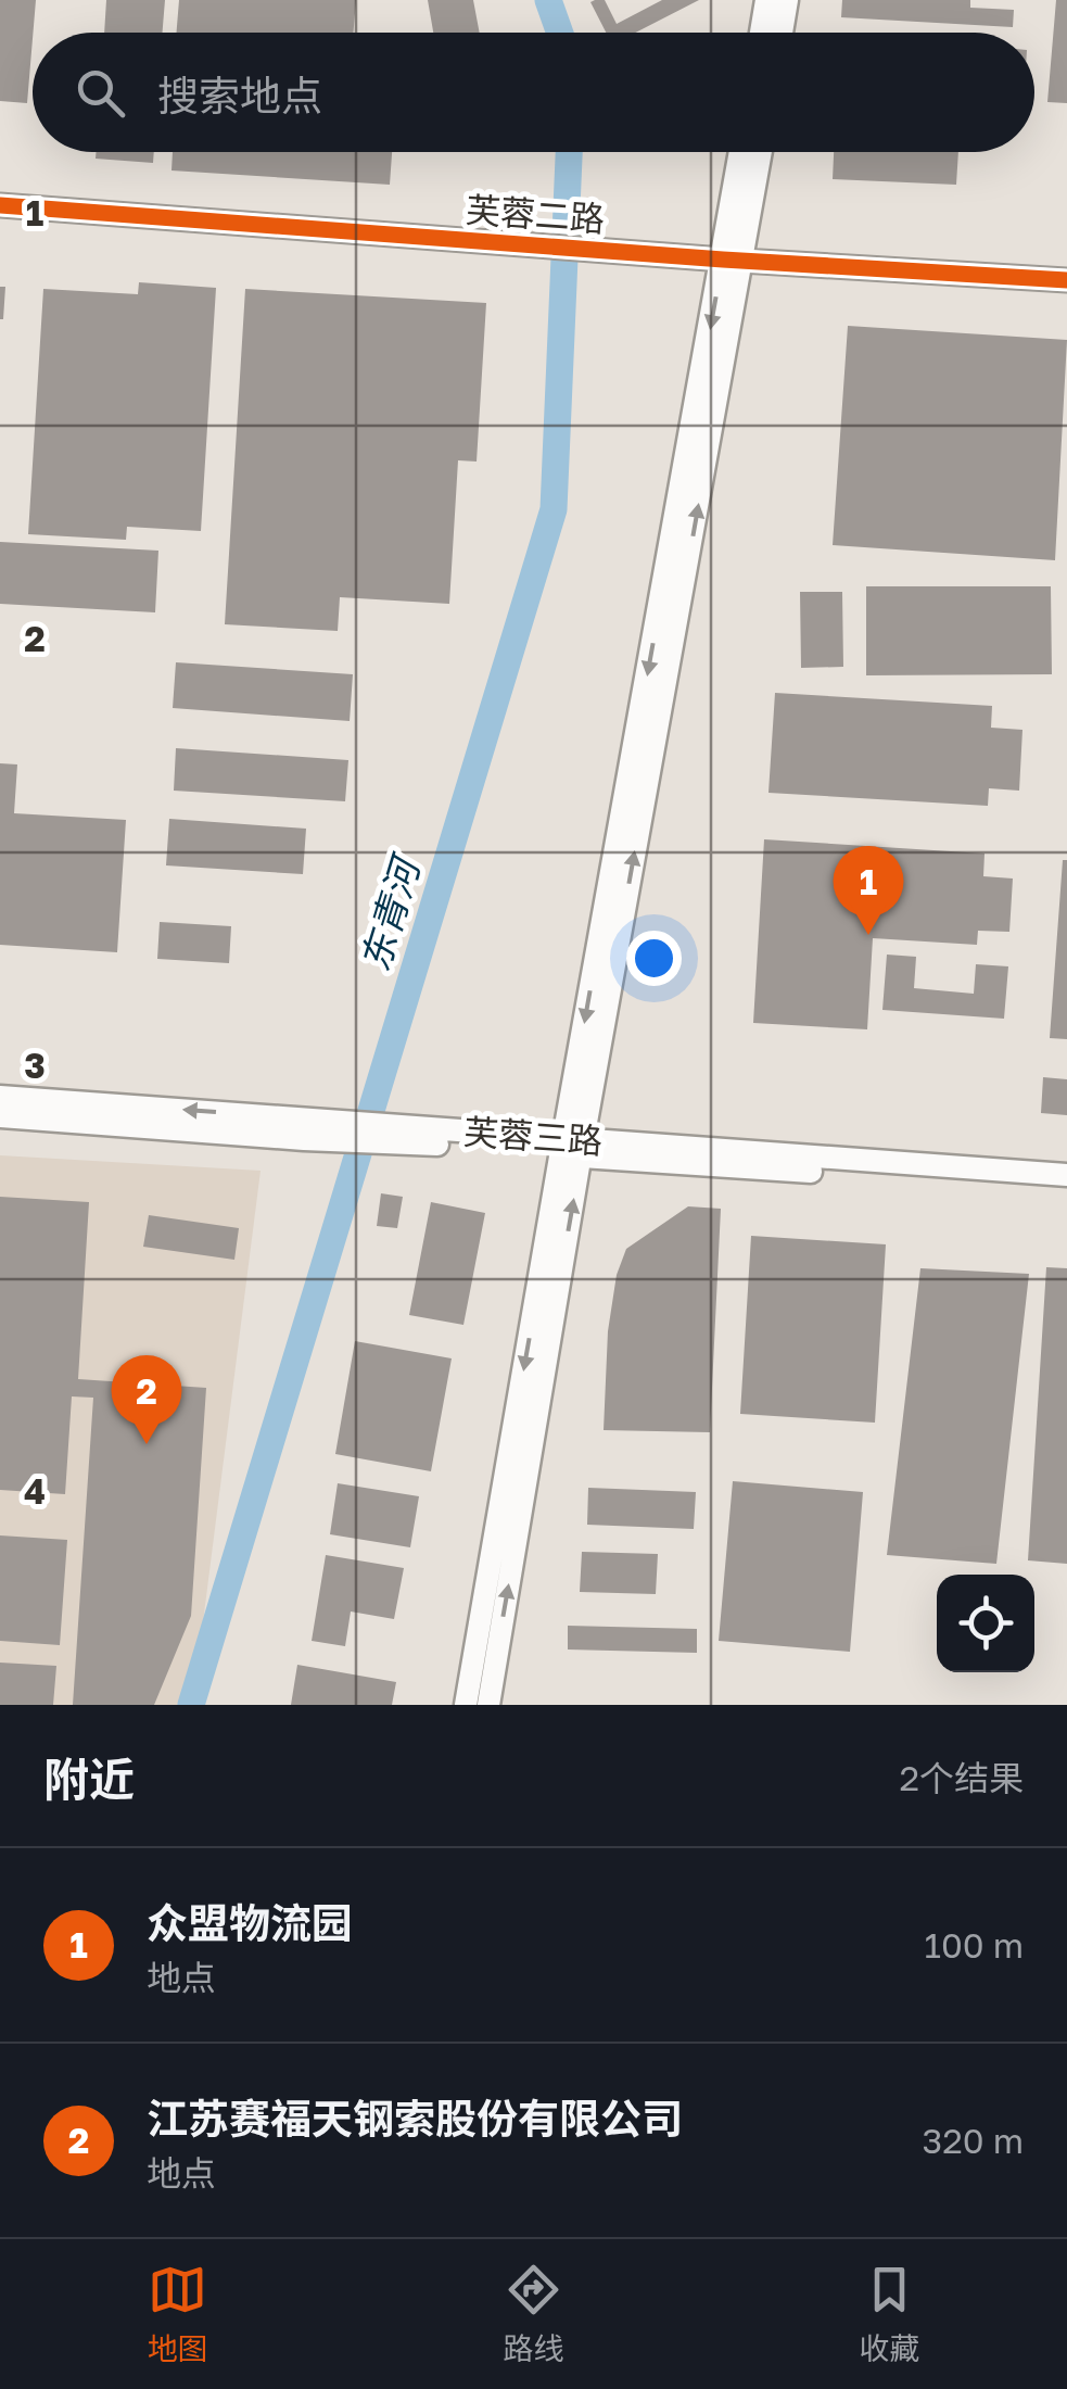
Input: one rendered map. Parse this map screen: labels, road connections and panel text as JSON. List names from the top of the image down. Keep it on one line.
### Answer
{"streets":{"main road":["芙蓉二路","芙蓉三路"]},"water":["东青河"],"page":{"search":"搜索地点","pins":["1","2"],"heading":["附近","2个结果"],"list":[{"mark":"1","name":"众盟物流园","note":"地点","value":"100 m"},{"mark":"2","name":"江苏赛福天钢索股份有限公司","note":"地点","value":"320 m"}],"nav":["地图","路线","收藏"]},"grid":{"rows":["1","2","3","4"]}}
